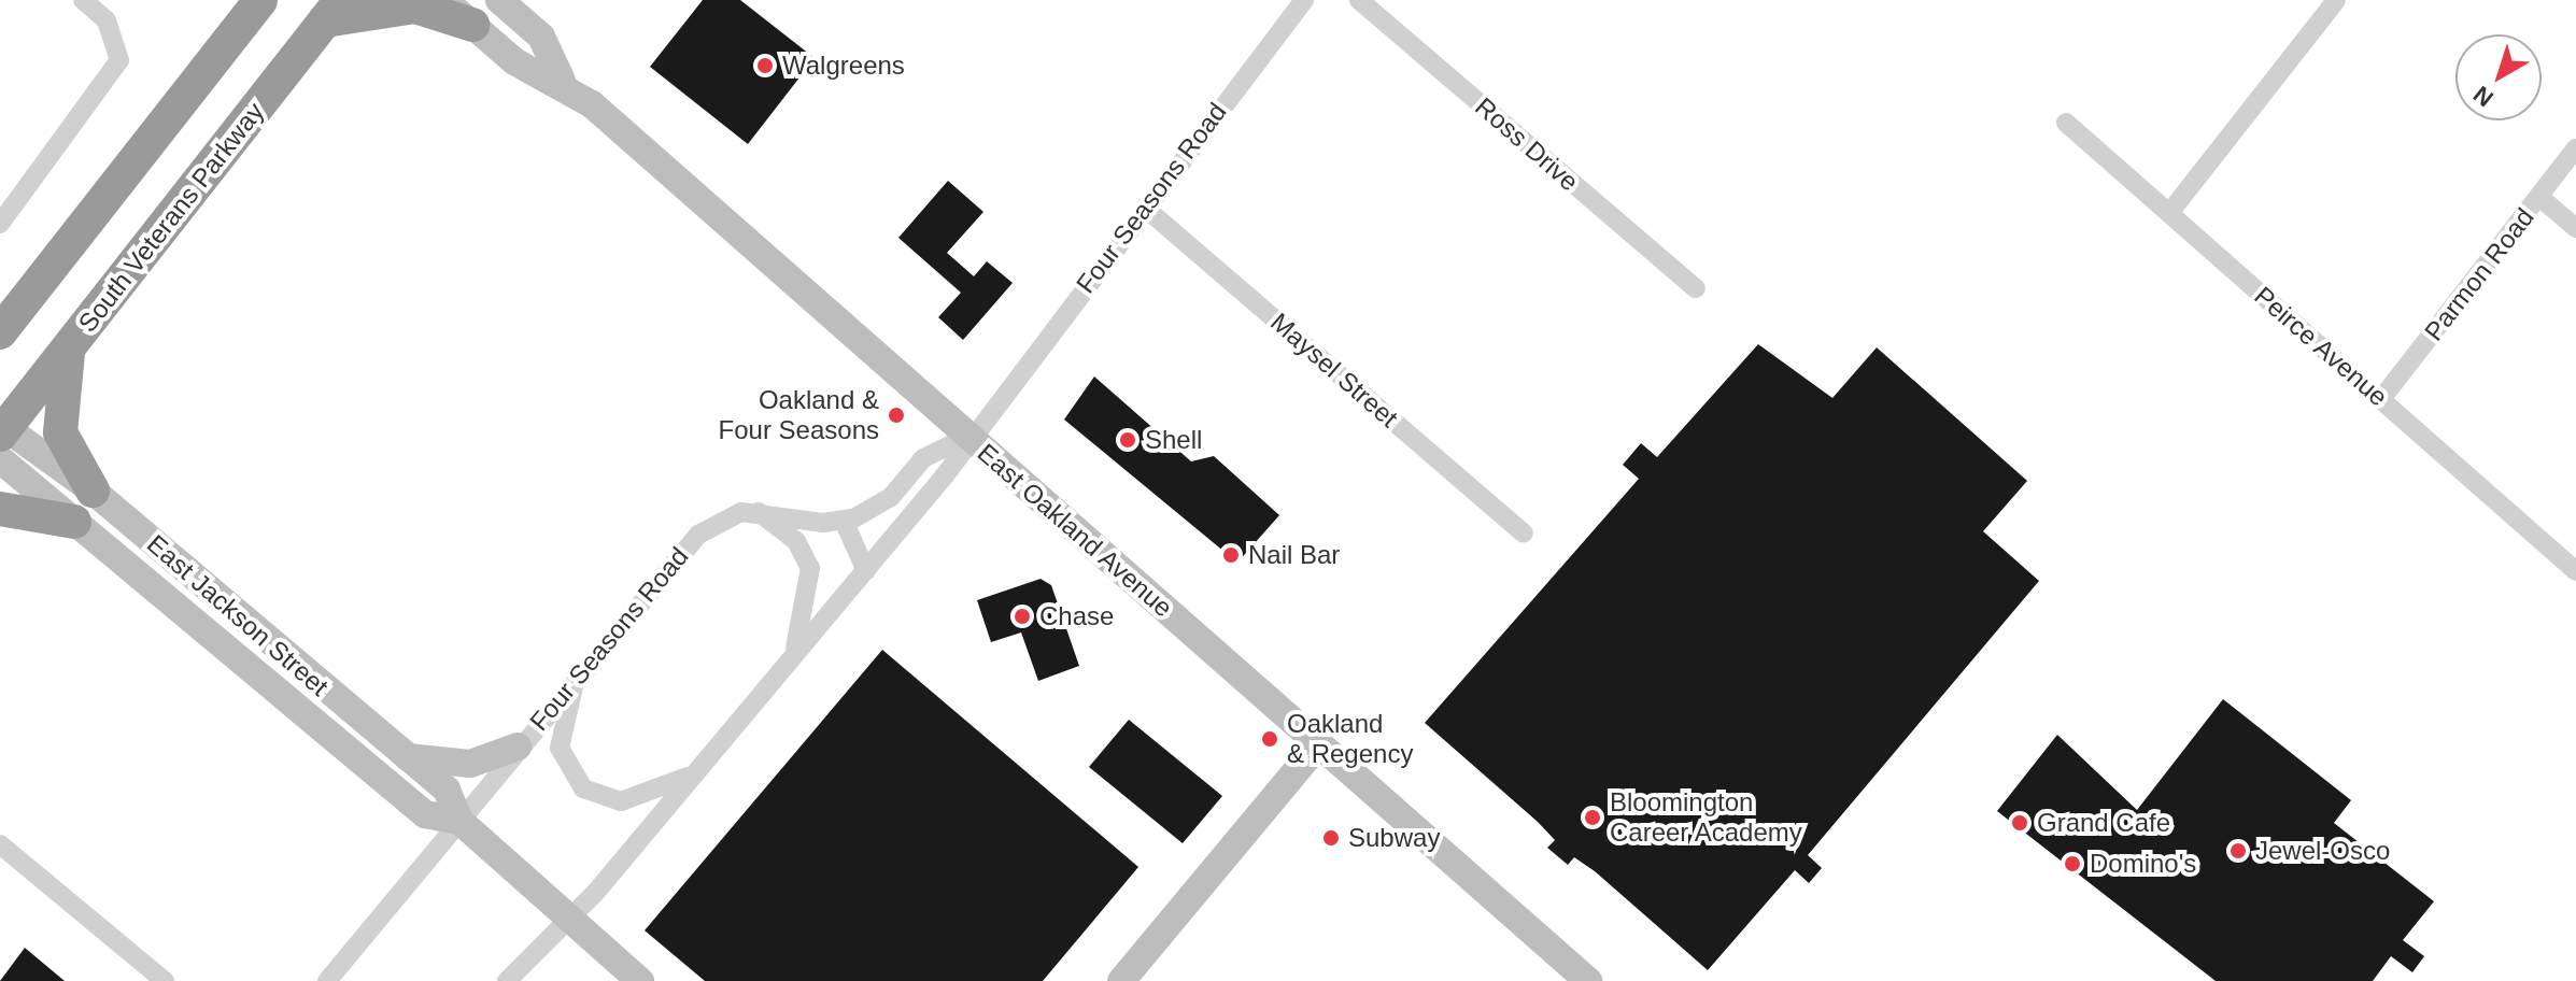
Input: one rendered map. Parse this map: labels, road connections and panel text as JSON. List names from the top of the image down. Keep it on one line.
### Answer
{"streets":{"highway":["South Veterans Parkway"],"main road":["East Oakland Avenue","East Jackson Street"],"street":["Ross Drive","Four Seasons Road","Parmon Road","Peirce Avenue","Maysel Street"]},"crossings":[["Four Seasons Road","Maysel Street"],["Four Seasons Road","East Oakland Avenue"],["Four Seasons Road","East Jackson Street"],["South Veterans Parkway","East Jackson Street"],["Parmon Road","Peirce Avenue"]],"places":["Walgreens","Oakland & Four Seasons","Shell","Nail Bar","Chase","Oakland & Regency","Bloomington Career Academy","Grand Cafe","Subway","Jewel-Osco","Domino's"],"north":"bottom left"}
